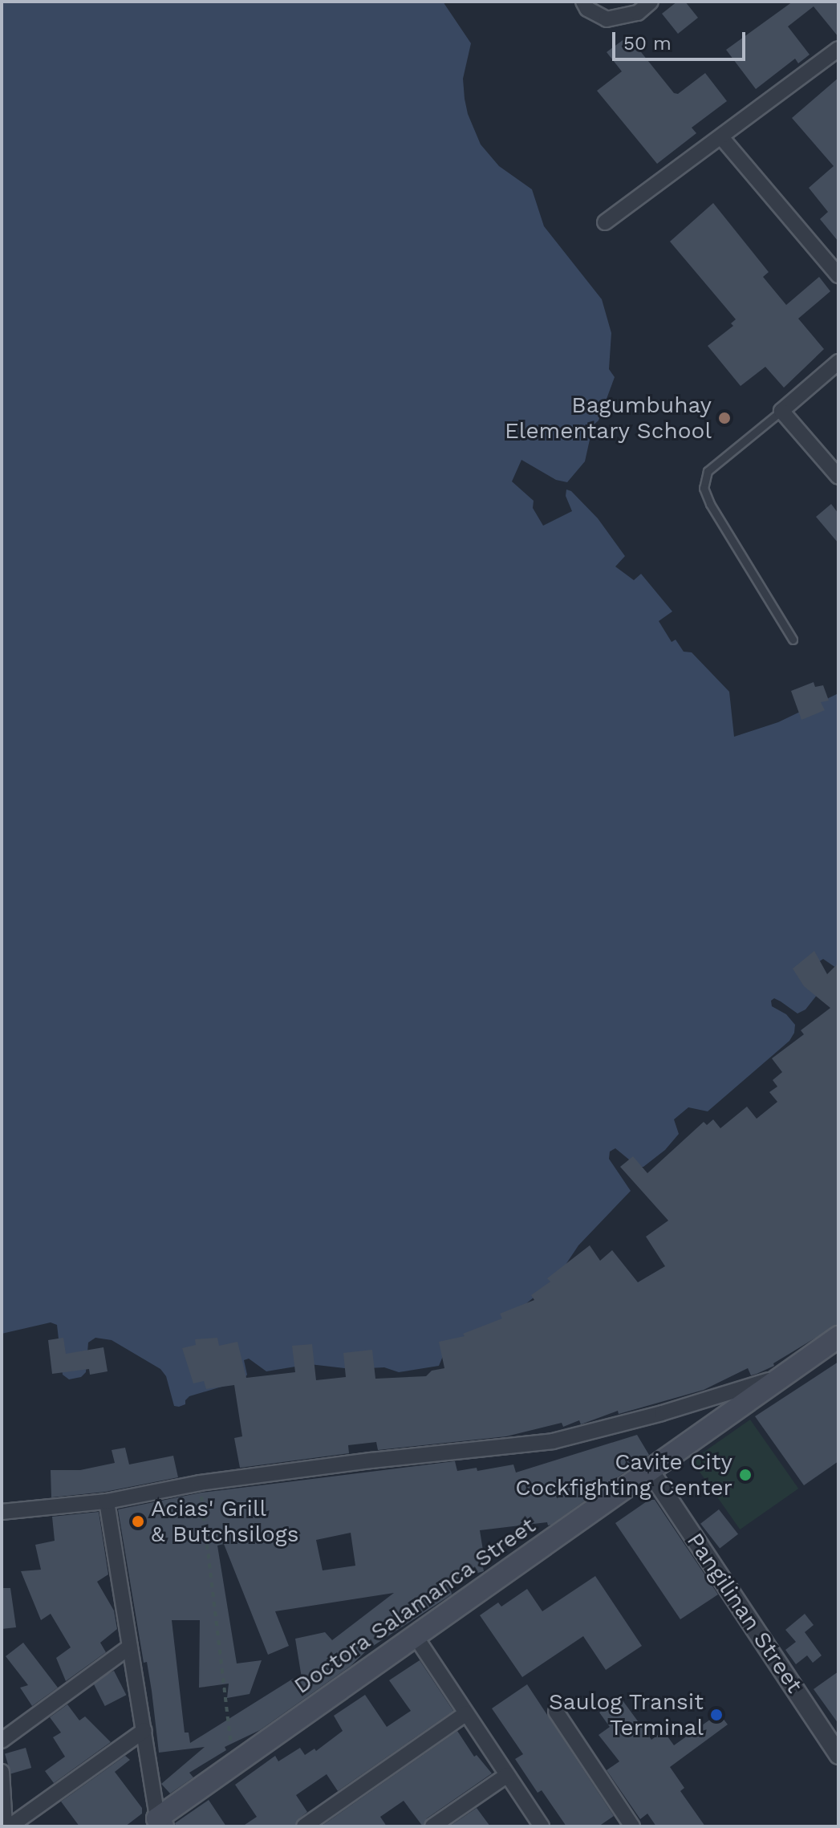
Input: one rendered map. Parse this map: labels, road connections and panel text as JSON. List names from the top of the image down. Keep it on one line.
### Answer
{"streets":{"main road":["Doctora Salamanca Street"],"street":["Pangilinan Street"]},"crossings":[["Doctora Salamanca Street","Pangilinan Street"]],"places":["Bagumbuhay Elementary School","Cavite City Cockfighting Center","Acias' Grill & Butchsilogs","Saulog Transit Terminal"],"scale_bar":"50 m"}
